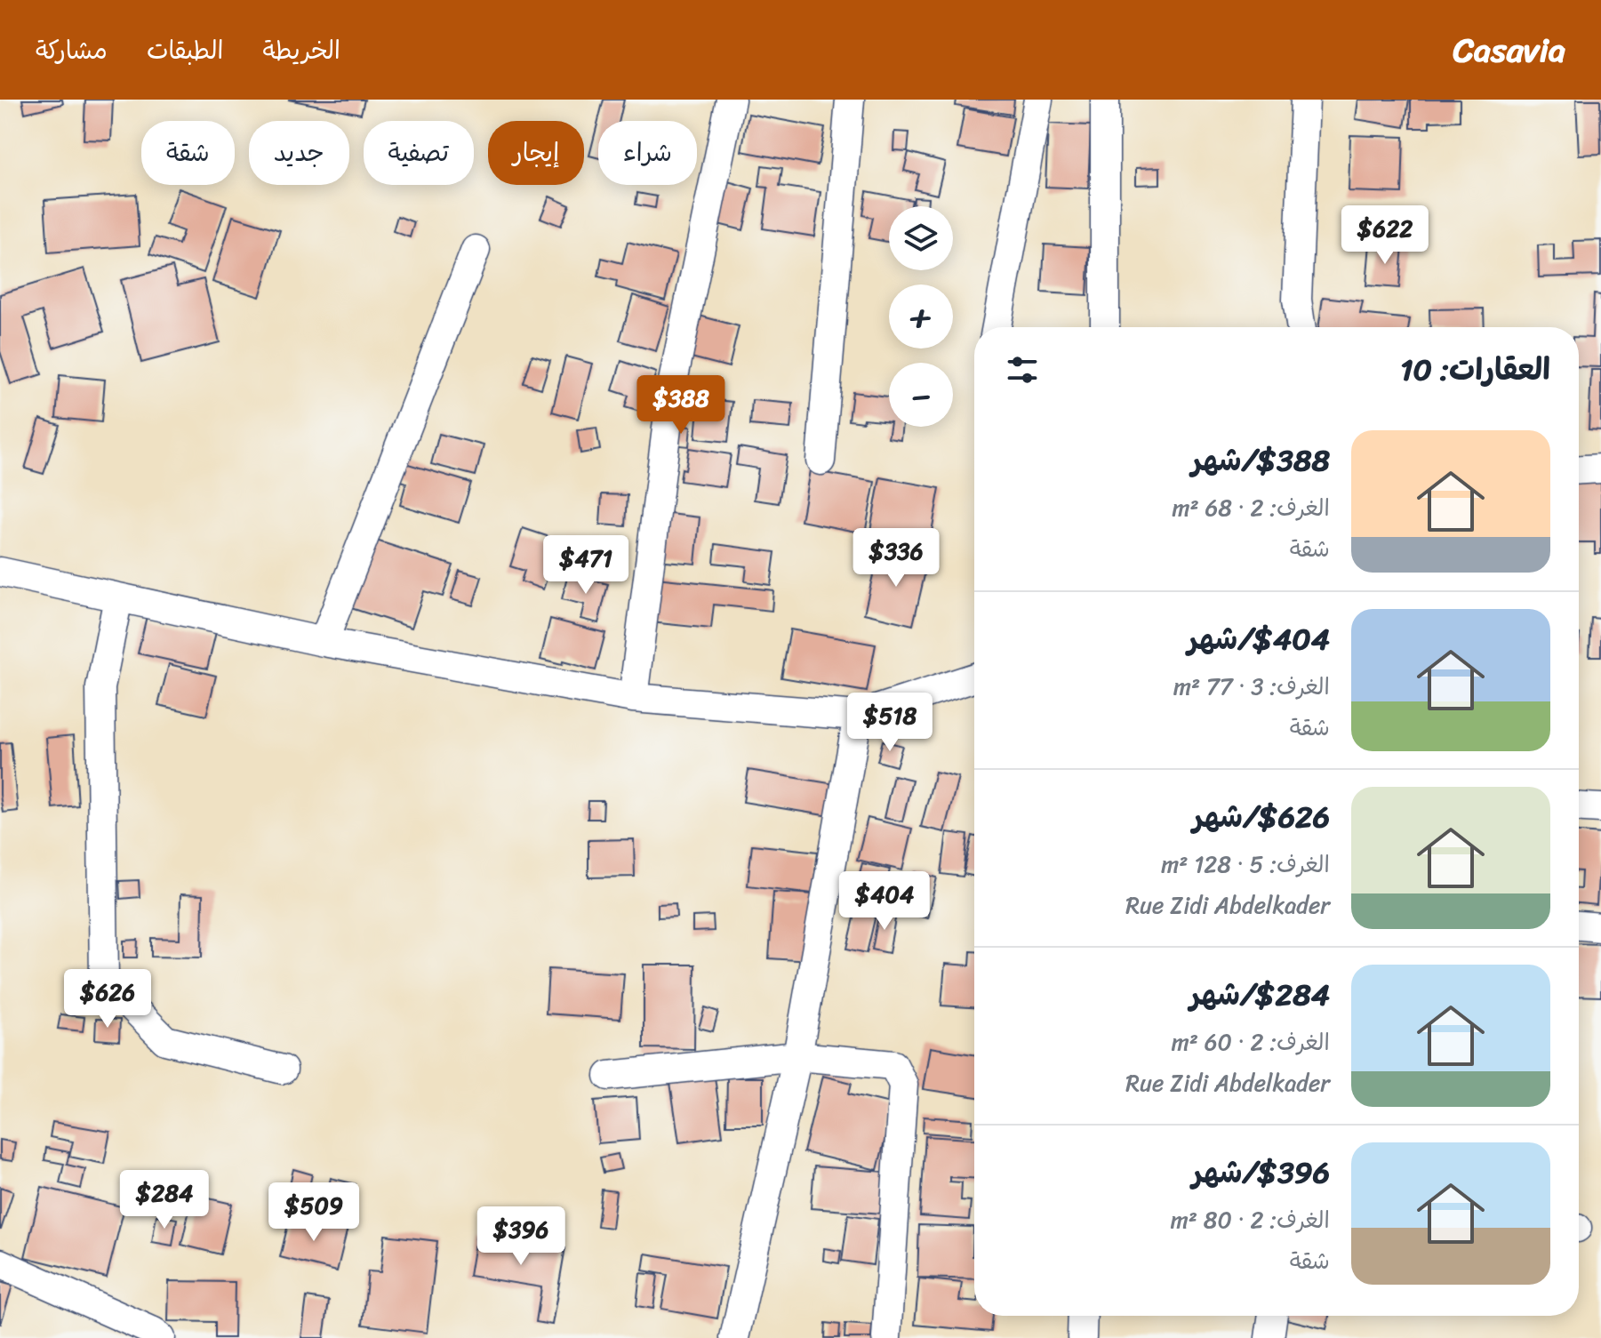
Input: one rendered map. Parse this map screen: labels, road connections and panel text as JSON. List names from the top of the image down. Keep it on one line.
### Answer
{"page":{"header":"Casavia","nav":["الخريطة","الطبقات","مشاركة"],"chip":["شراء","إيجار","تصفية","جديد","شقة"],"price":["$622","$388","$336","$471","$518","$404","$626","$284","$509","$396"],"map_buttons":["+","−"],"heading":"العقارات: 10","list":[{"name":"$388/شهر","note":"الغرف: 2 · 68 m² · شقة"},{"name":"$404/شهر","note":"الغرف: 3 · 77 m² · شقة"},{"name":"$626/شهر","note":"الغرف: 5 · 128 m² · Rue Zidi Abdelkader"},{"name":"$284/شهر","note":"الغرف: 2 · 60 m² · Rue Zidi Abdelkader"},{"name":"$396/شهر","note":"الغرف: 2 · 80 m² · شقة"}]}}
